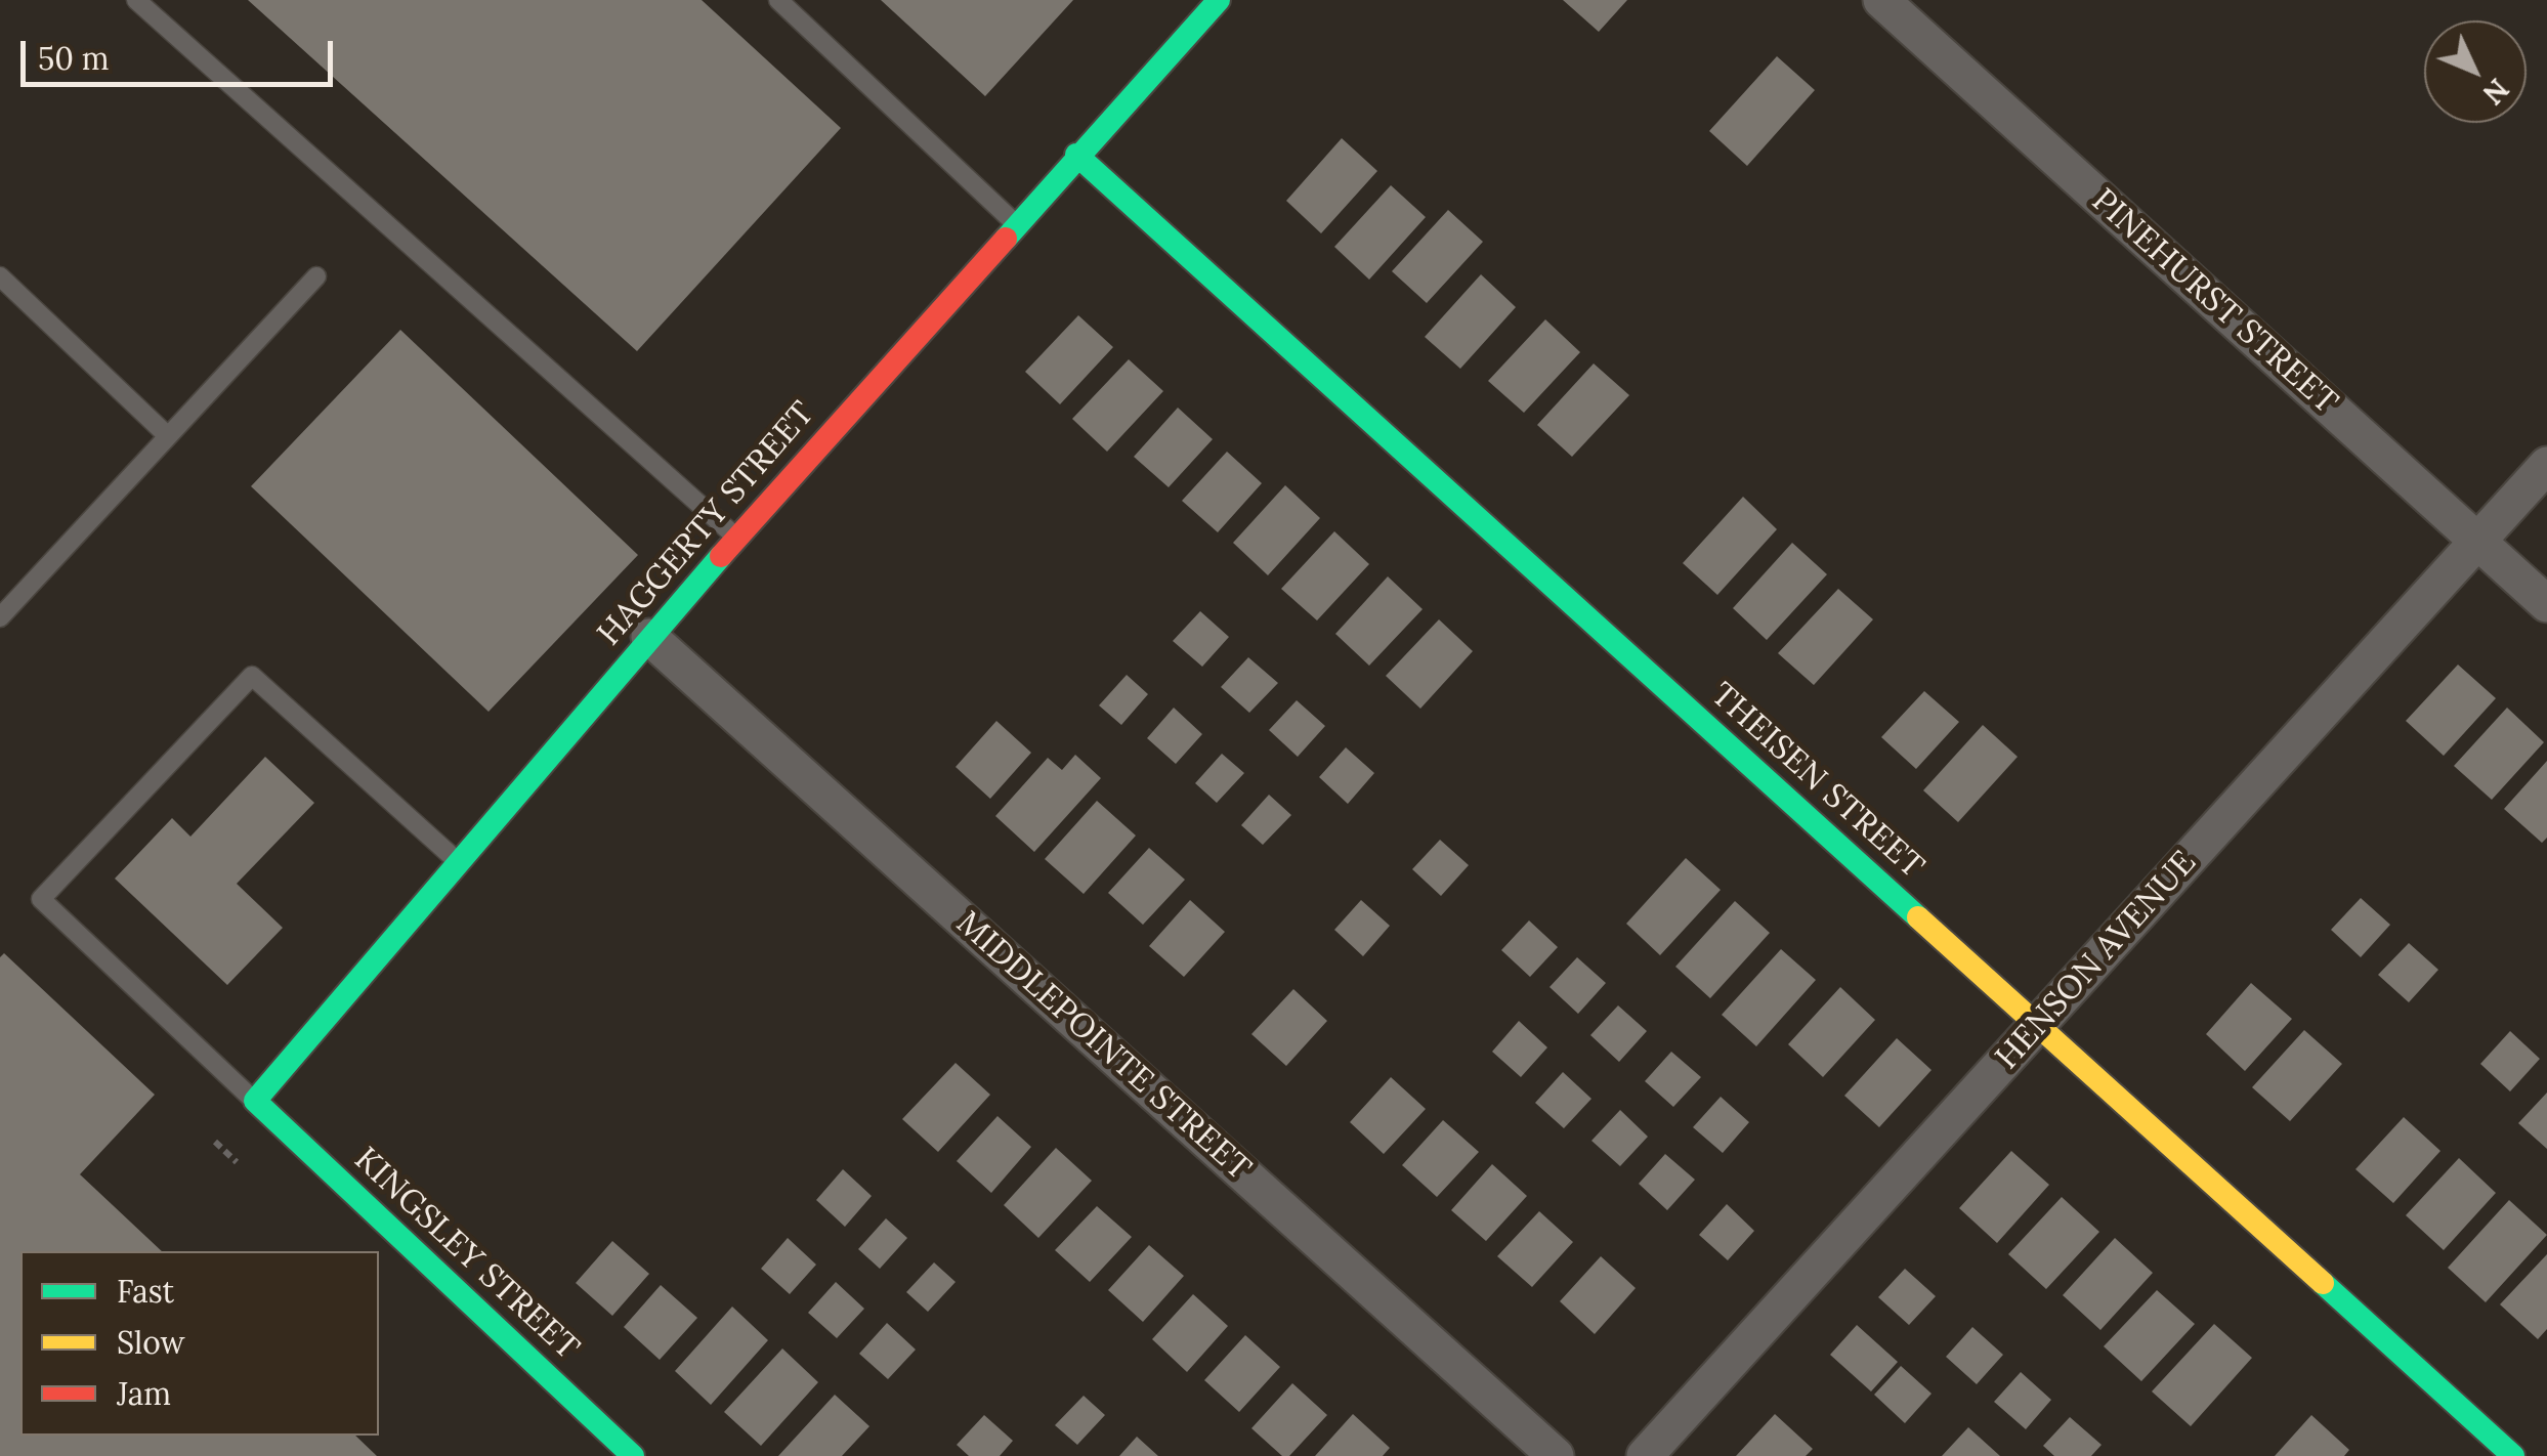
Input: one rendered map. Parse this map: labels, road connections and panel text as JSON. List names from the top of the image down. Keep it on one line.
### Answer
{"streets":{"street":["PINEHURST STREET","HAGGERTY STREET","THEISEN STREET","HENSON AVENUE","MIDDLEPOINTE STREET","KINGSLEY STREET"]},"crossings":[["PINEHURST STREET","HENSON AVENUE"],["HAGGERTY STREET","THEISEN STREET"],["HAGGERTY STREET","MIDDLEPOINTE STREET"],["HAGGERTY STREET","KINGSLEY STREET"],["THEISEN STREET","HENSON AVENUE"]],"legend":["Fast","Slow","Jam"],"scale_bar":"50 m","north":"bottom right"}
